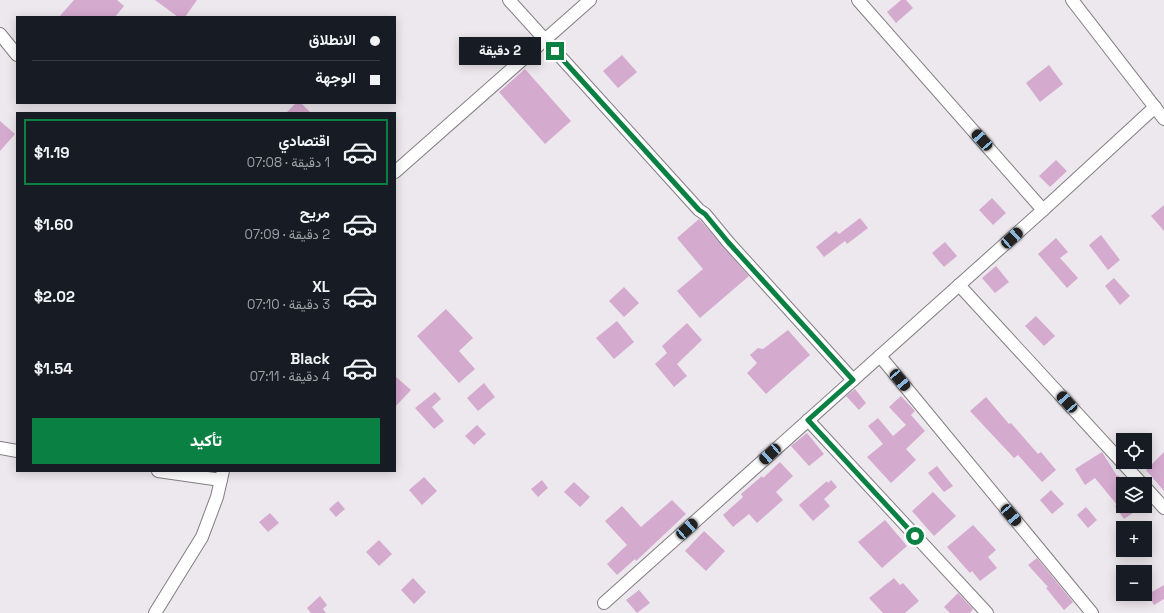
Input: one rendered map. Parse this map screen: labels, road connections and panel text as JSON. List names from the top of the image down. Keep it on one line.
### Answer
{"page":{"banner":["الانطلاق","الوجهة"],"bubble":"2 دقيقة","list":[{"name":"اقتصادي","note":"1 دقيقة · 07:08","value":"$1.19"},{"name":"مريح","note":"2 دقيقة · 07:09","value":"$1.60"},{"name":"XL","note":"3 دقيقة · 07:10","value":"$2.02"},{"name":"Black","note":"4 دقيقة · 07:11","value":"$1.54"}],"buttons":"تأكيد","map_buttons":["+","−"]}}
